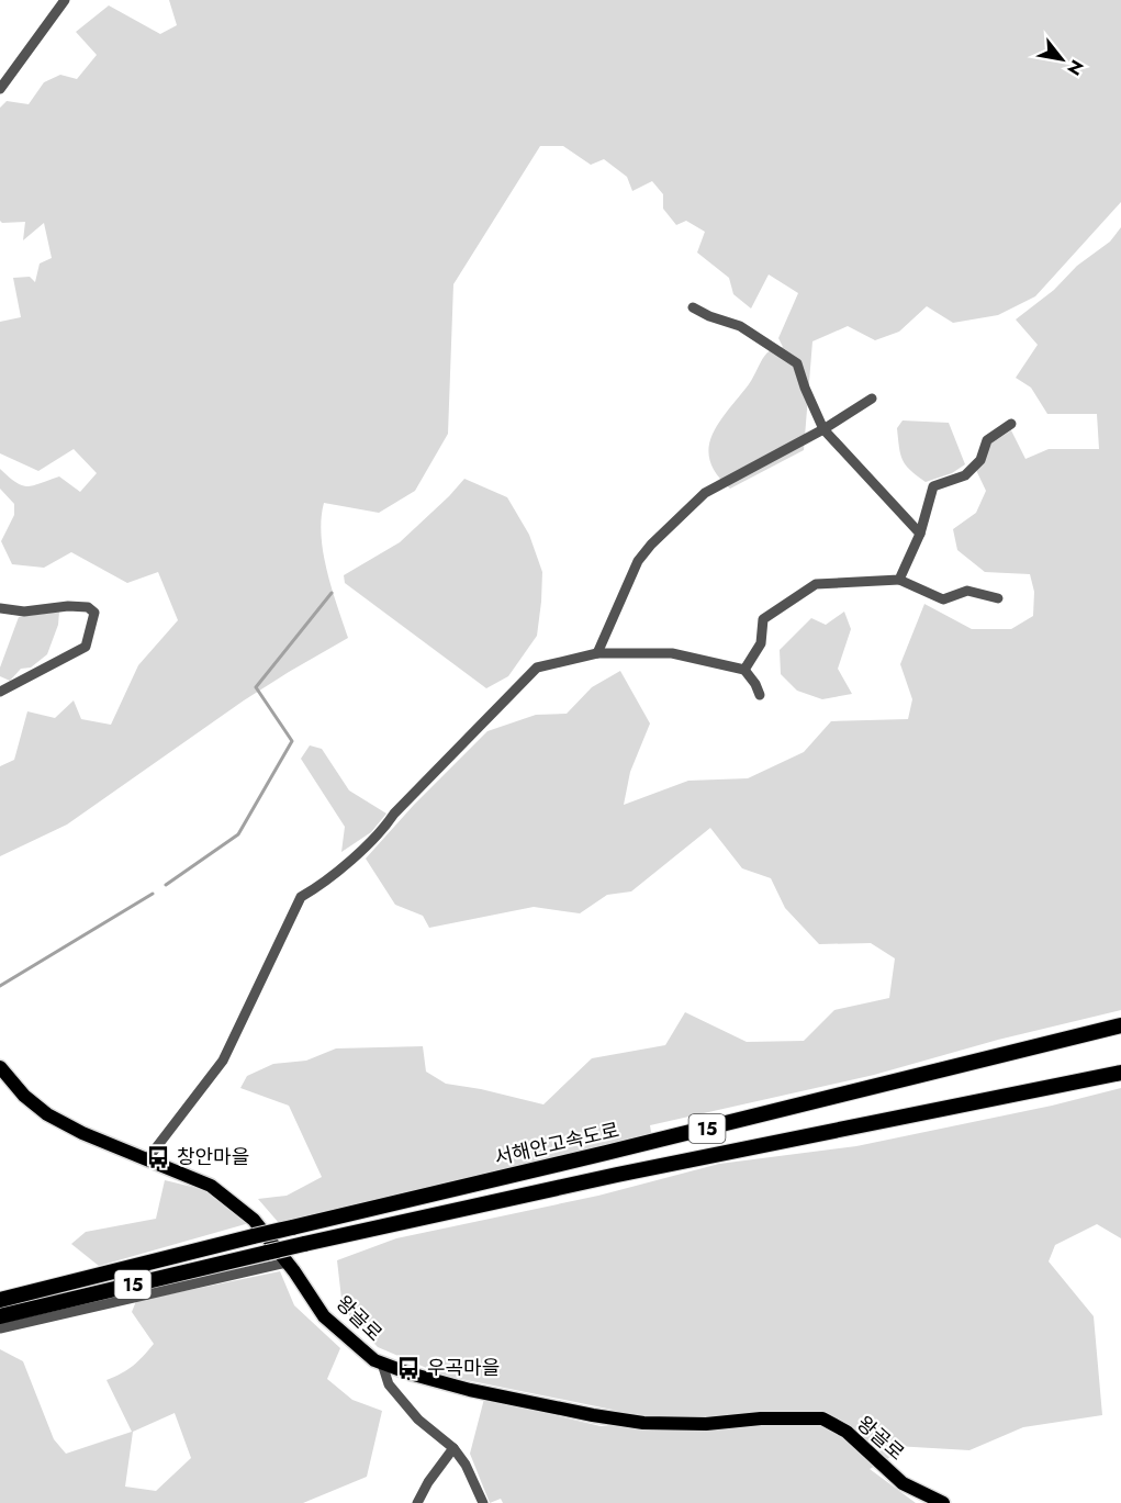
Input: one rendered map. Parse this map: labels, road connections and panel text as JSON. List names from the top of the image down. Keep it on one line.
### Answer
{"streets":{"highway":["15","서해안고속도로"],"main road":["왕골로"]},"places":{"bus stop":["창안마을","우곡마을"]},"north":"bottom right"}
